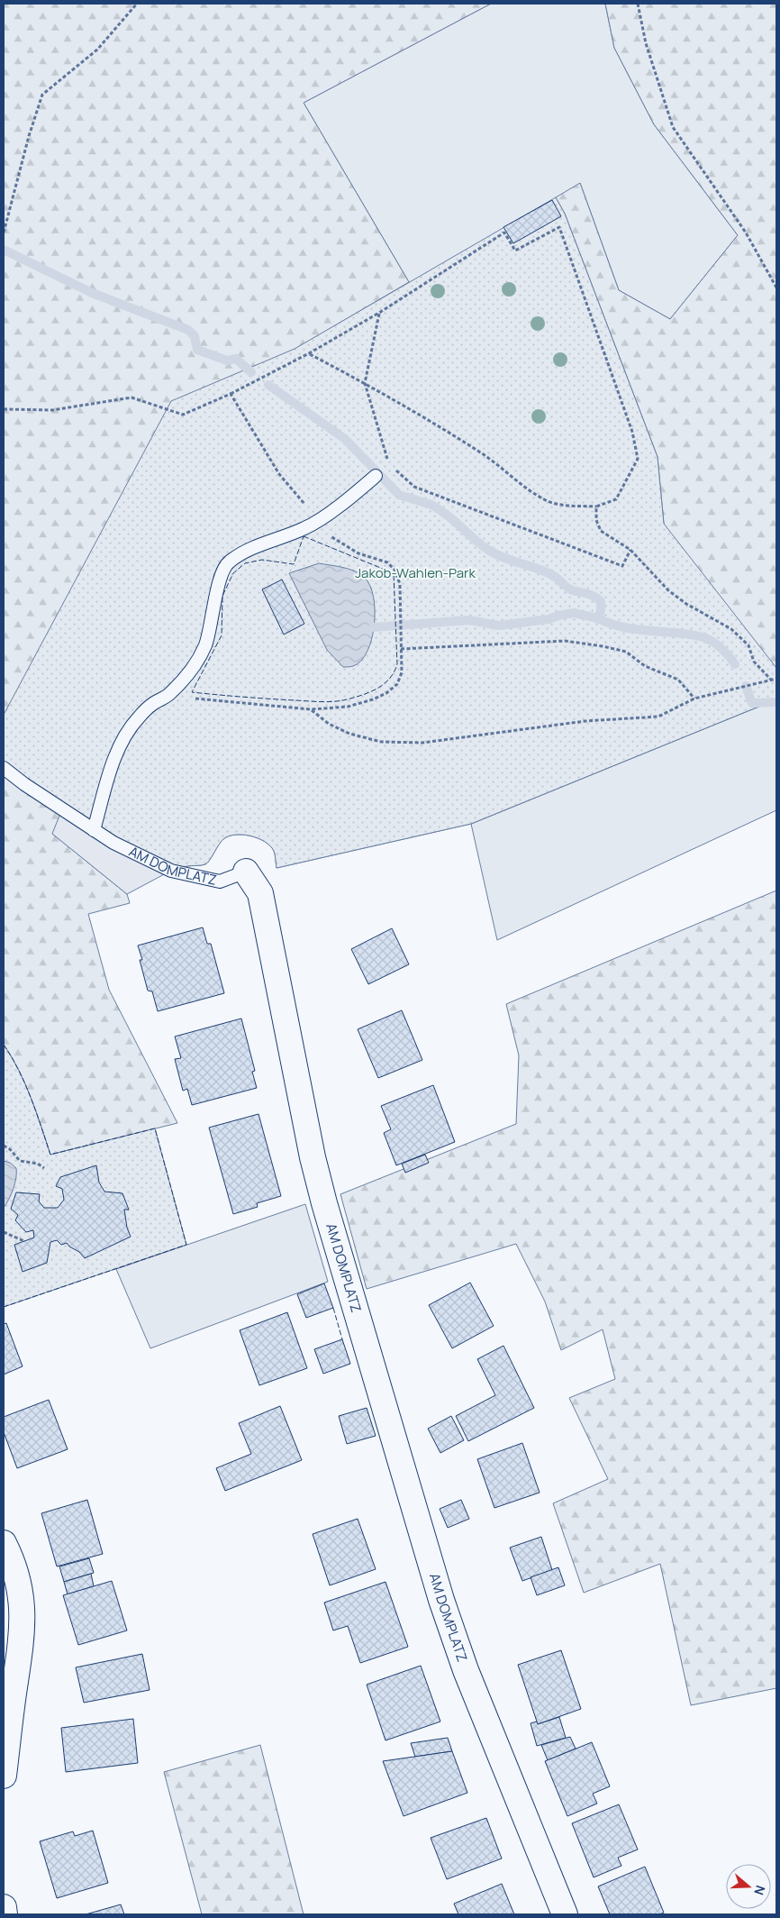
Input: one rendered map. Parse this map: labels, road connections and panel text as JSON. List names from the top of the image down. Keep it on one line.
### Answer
{"streets":{"street":["AM DOMPLATZ"]},"parks":["Jakob-Wahlen-Park"],"north":"right"}
